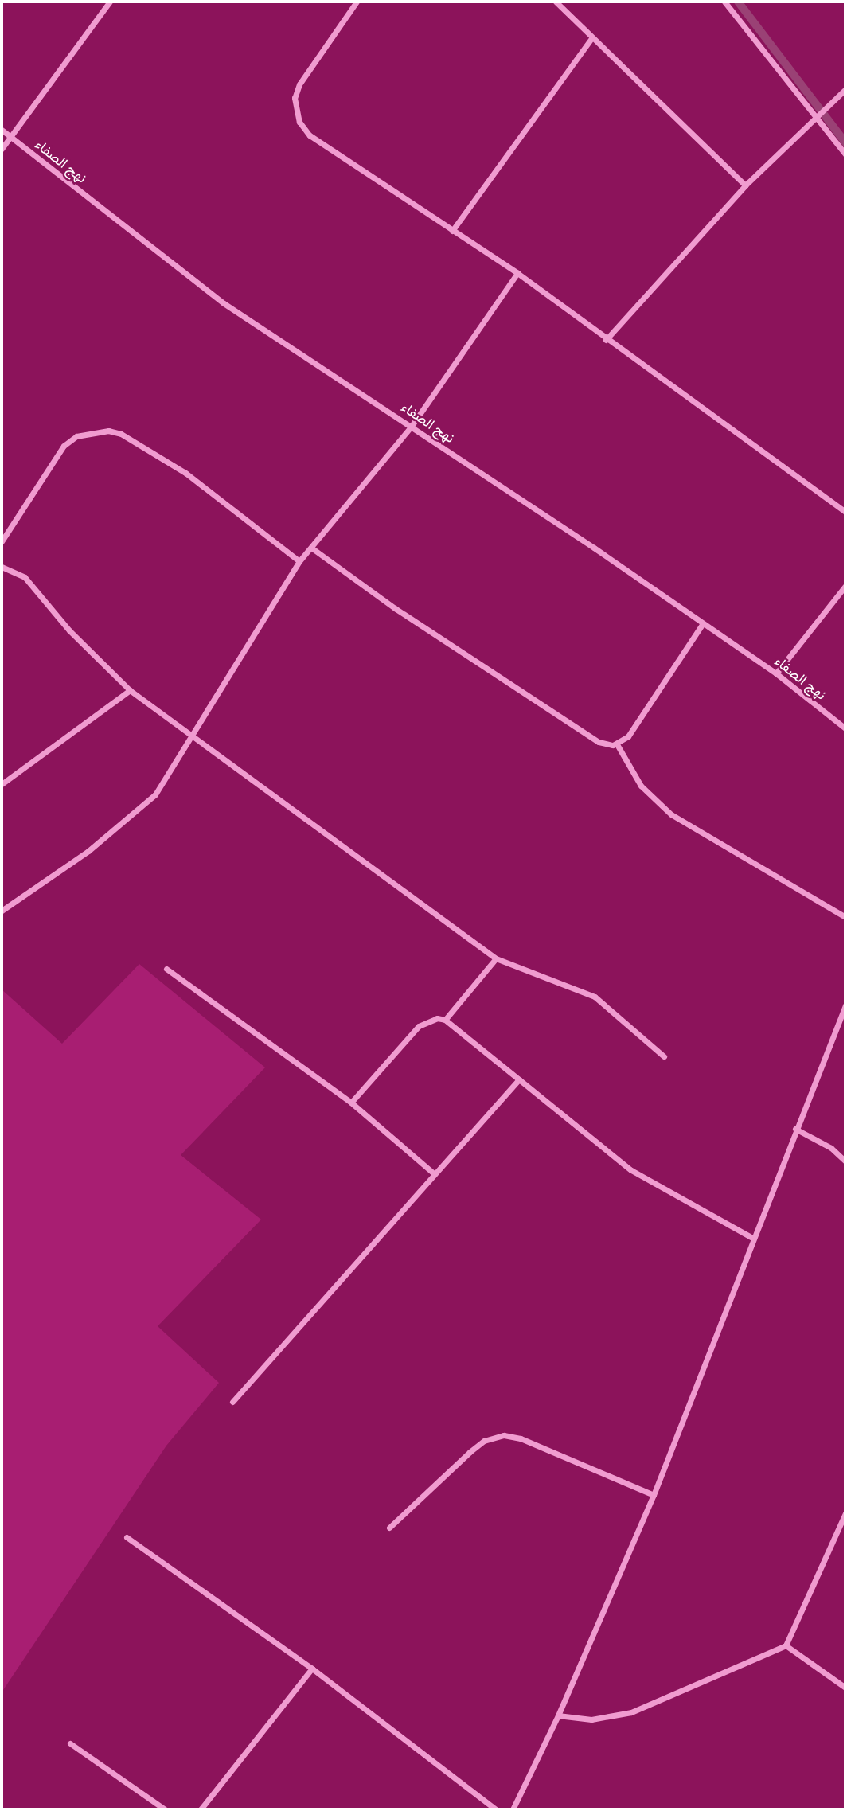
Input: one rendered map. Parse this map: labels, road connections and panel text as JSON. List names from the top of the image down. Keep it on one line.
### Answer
{"streets":{"street":["نهج الصفاء"]}}
